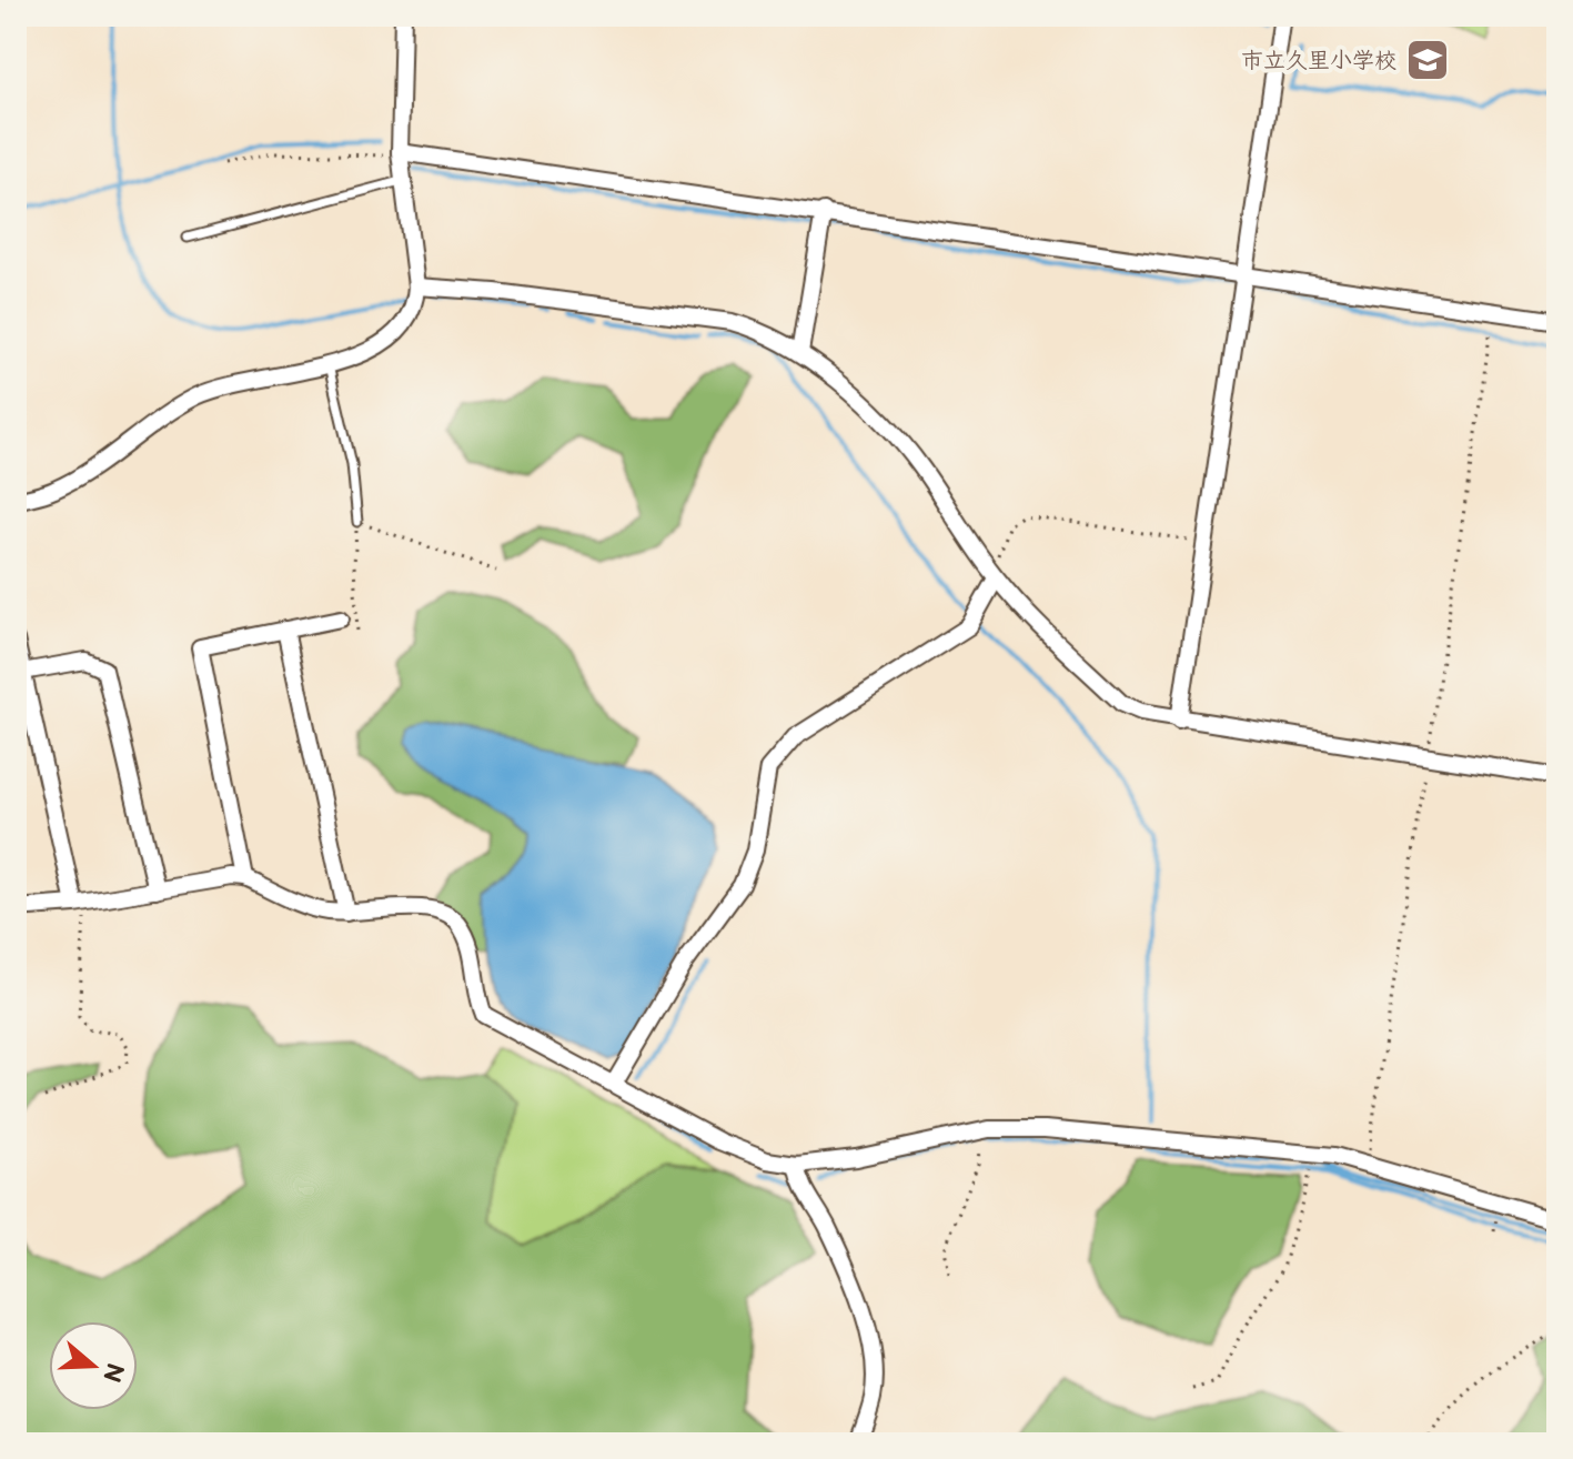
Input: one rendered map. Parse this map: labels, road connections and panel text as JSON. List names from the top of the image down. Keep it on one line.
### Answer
{"places":{"school or university":["市立久里小学校"]},"north":"right"}
